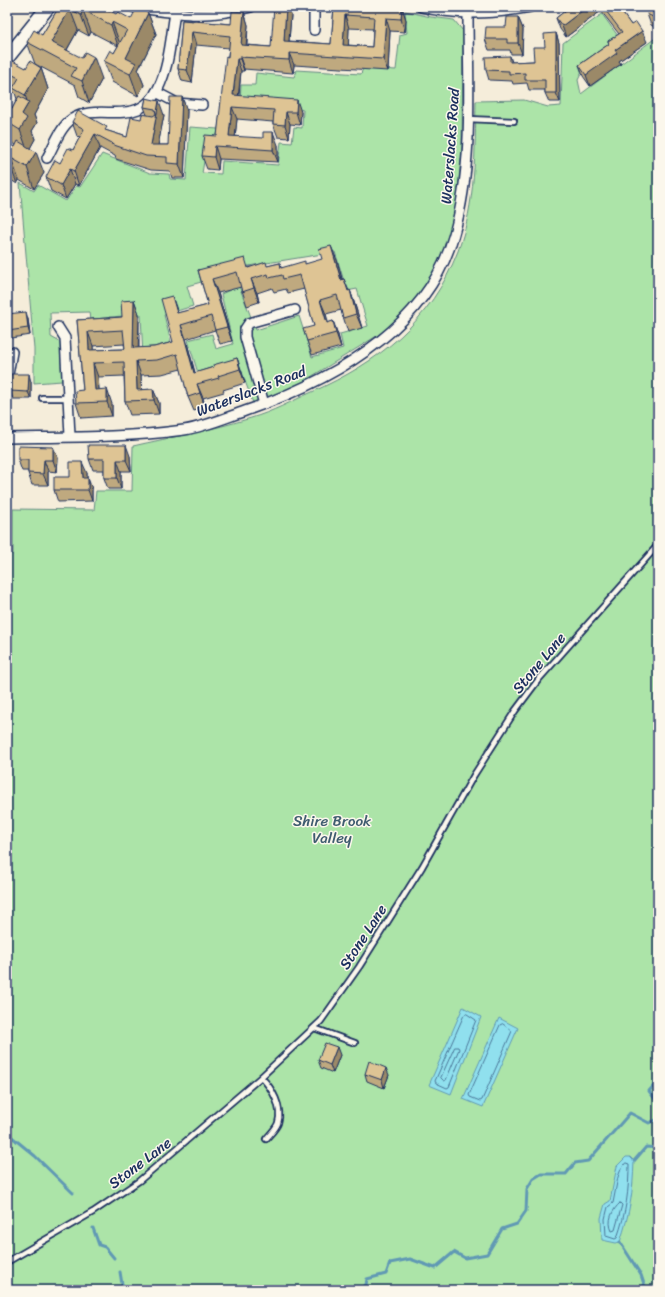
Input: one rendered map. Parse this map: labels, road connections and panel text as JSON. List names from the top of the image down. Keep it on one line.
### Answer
{"streets":{"street":["Waterslacks Road"],"lane":["Stone Lane"]},"parks":["Shire Brook Valley"]}
